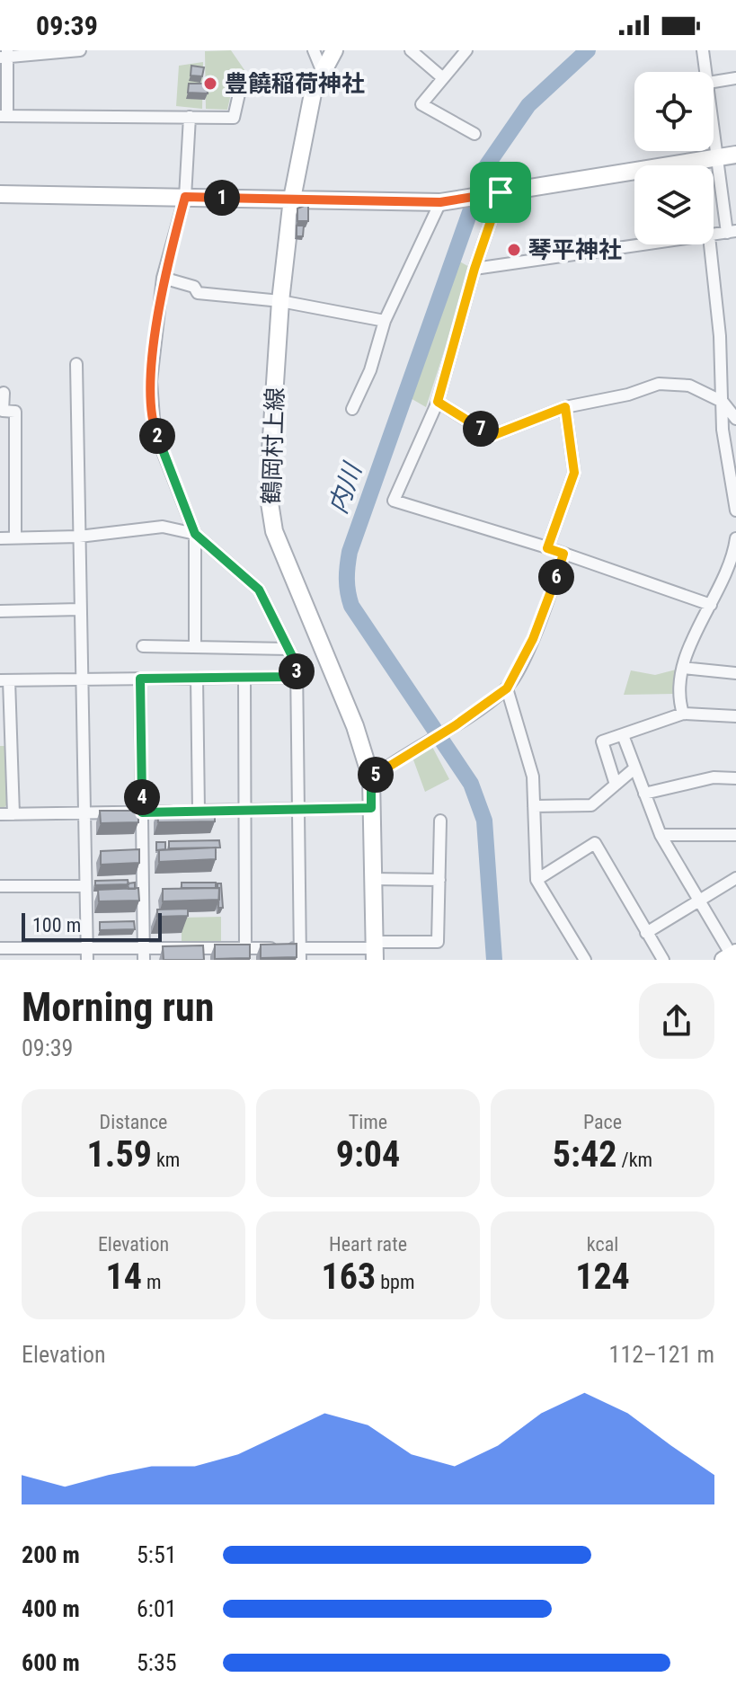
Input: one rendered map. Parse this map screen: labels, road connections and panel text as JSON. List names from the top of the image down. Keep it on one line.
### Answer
{"streets":{"main road":["鶴岡村上線"]},"water":["内川"],"places":["豊饒稲荷神社","琴平神社"],"scale_bar":"100 m","page":{"status":"09:39","pins":["1","7","2","6","3","5","4"],"scale":"100 m","heading":["Morning run","09:39"],"stats":[["Distance","1.59 km"],["Time","9:04"],["Pace","5:42 /km"],["Elevation","14 m"],["Heart rate","163 bpm"],["kcal","124"]],"chart":["Elevation","112–121 m"],"list":[{"name":"200 m","note":"5:51"},{"name":"400 m","note":"6:01"},{"name":"600 m","note":"5:35"}]}}
